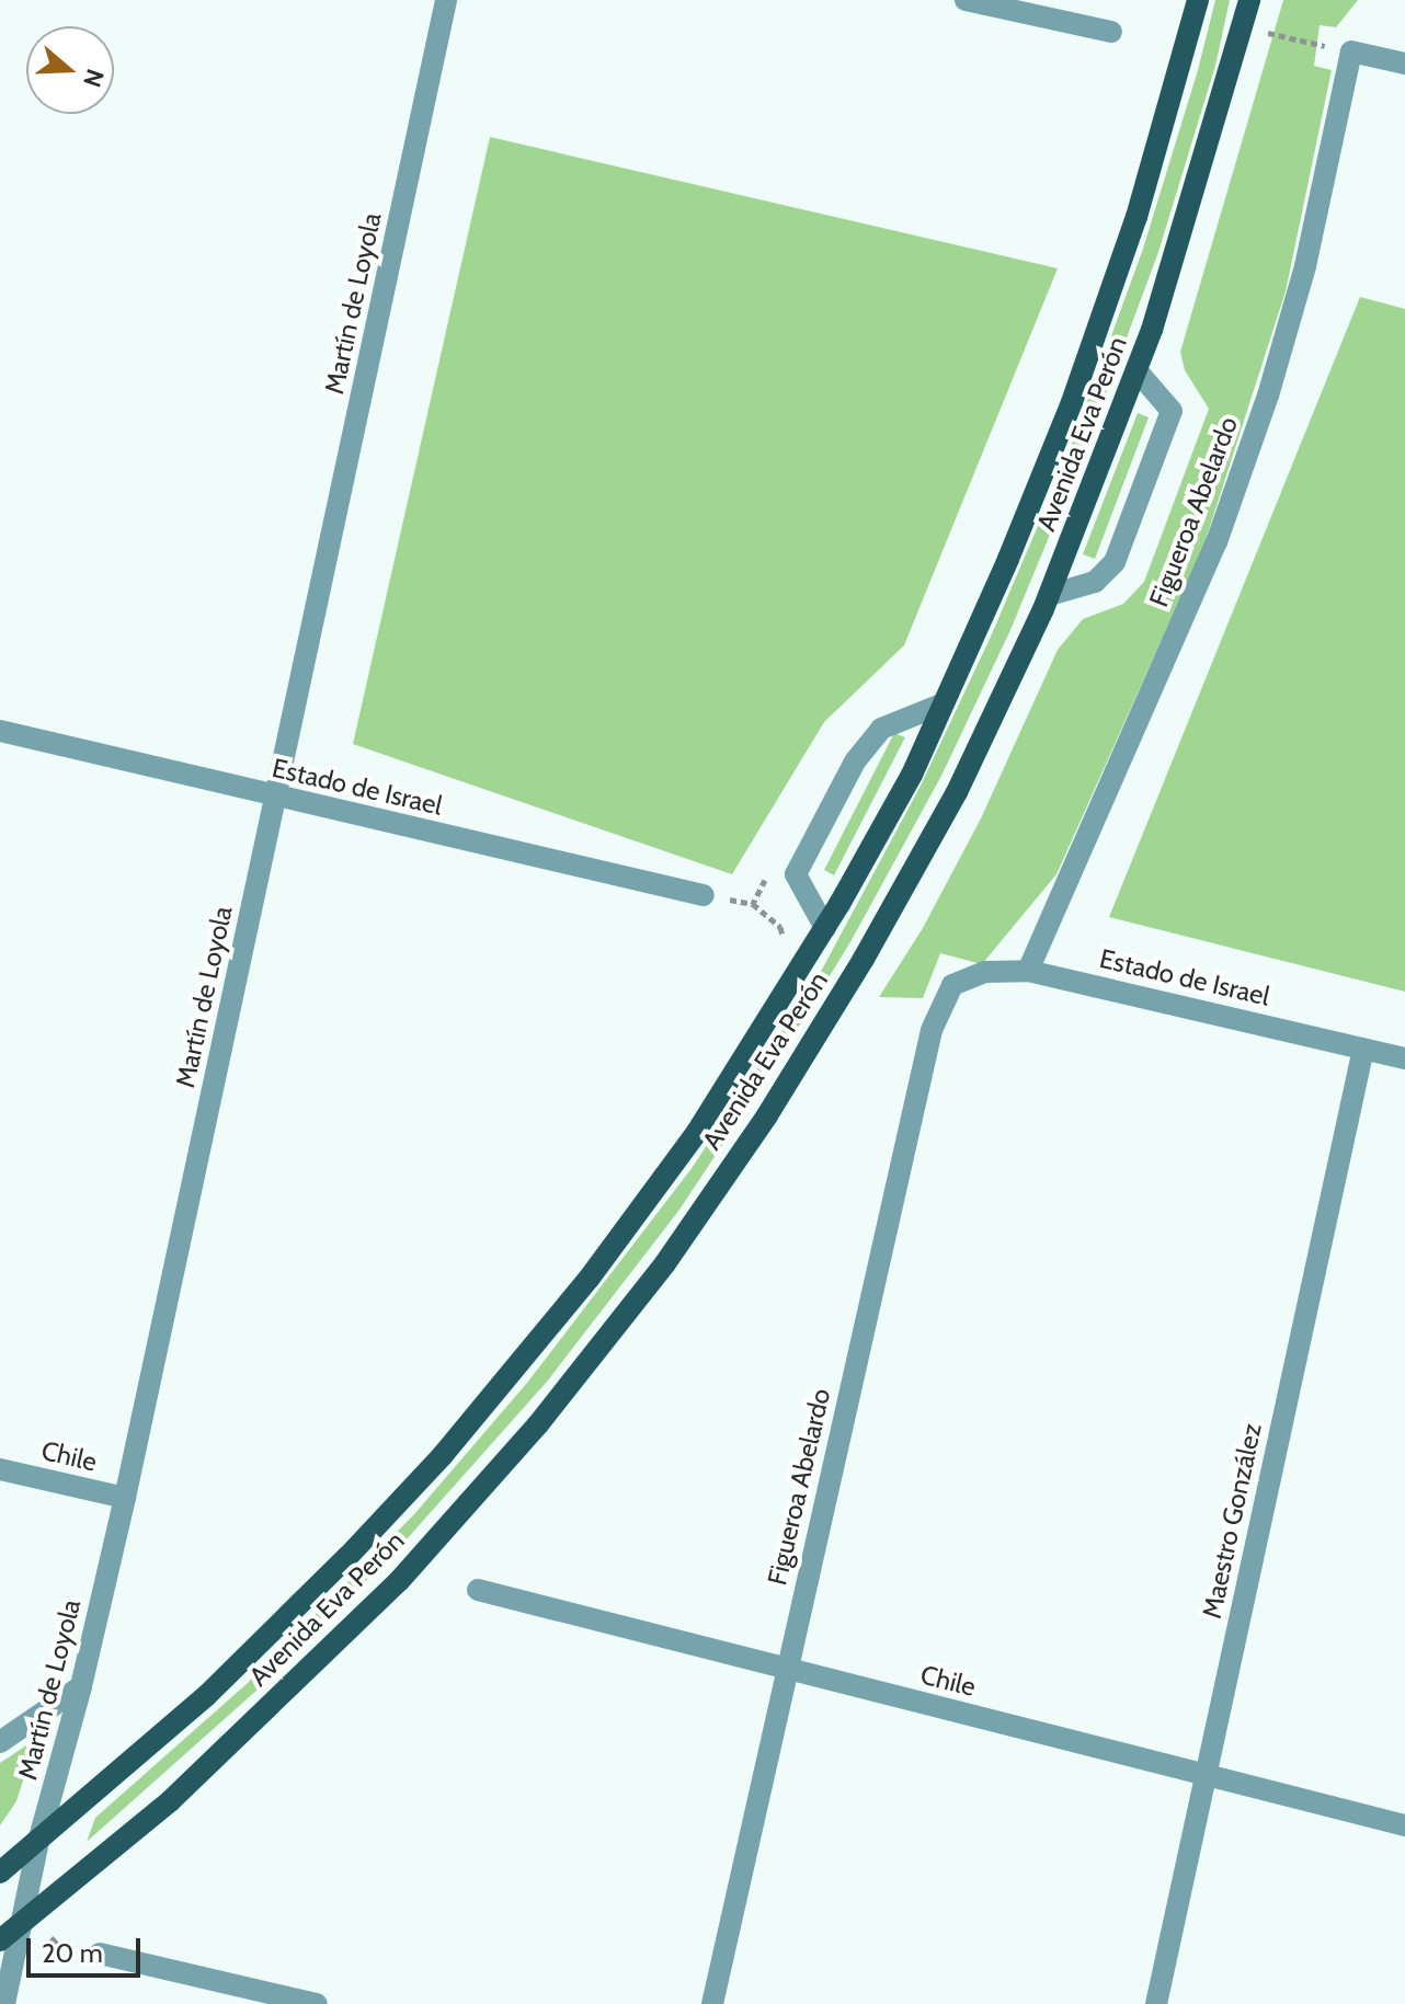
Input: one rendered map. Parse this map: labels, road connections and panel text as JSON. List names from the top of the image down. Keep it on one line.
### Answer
{"streets":{"main road":["Avenida Eva Perón"],"street":["Martín de Loyola","Figueroa Abelardo","Estado de Israel","Chile","Maestro González"]},"crossings":[["Martín de Loyola","Avenida Eva Perón"],["Martín de Loyola","Estado de Israel"],["Martín de Loyola","Chile"],["Figueroa Abelardo","Estado de Israel"],["Figueroa Abelardo","Chile"],["Estado de Israel","Maestro González"],["Chile","Maestro González"]],"scale_bar":"20 m","north":"right"}
